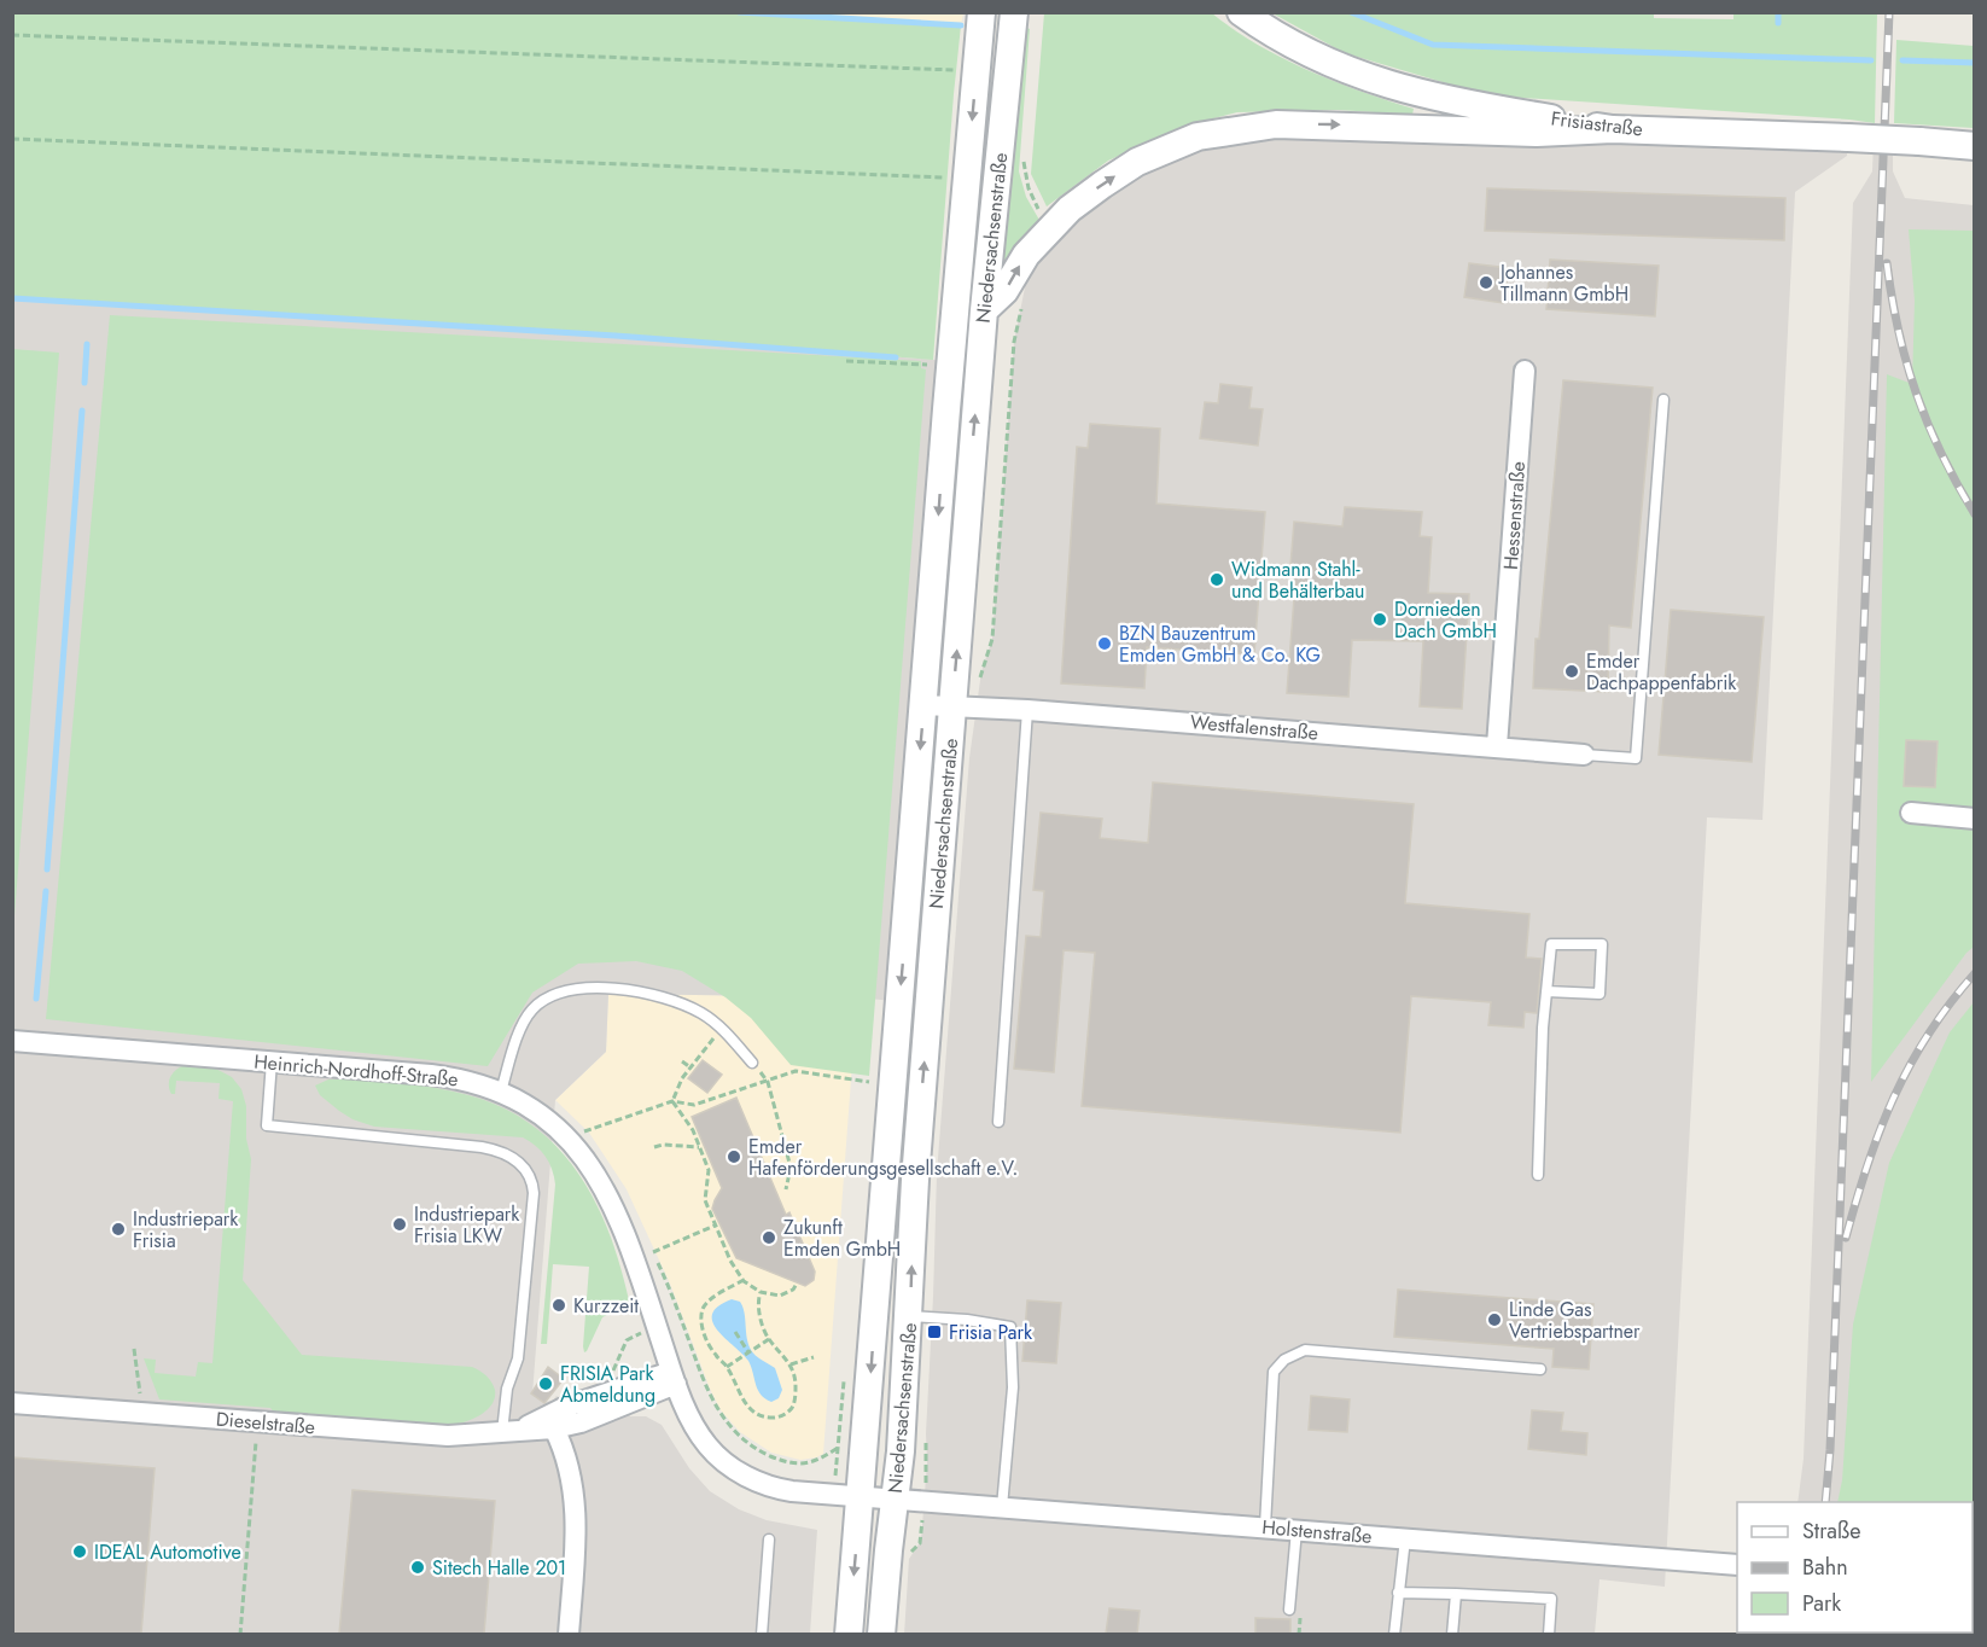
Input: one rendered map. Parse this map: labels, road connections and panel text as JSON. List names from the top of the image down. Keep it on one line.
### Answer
{"streets":{"main road":["Frisiastraße","Niedersachsenstraße"],"street":["Hessenstraße","Westfalenstraße","Heinrich-Nordhoff-Straße","Dieselstraße","Holstenstraße"]},"crossings":[["Niedersachsenstraße","Westfalenstraße"],["Niedersachsenstraße","Heinrich-Nordhoff-Straße"],["Niedersachsenstraße","Holstenstraße"],["Hessenstraße","Westfalenstraße"],["Heinrich-Nordhoff-Straße","Dieselstraße"],["Heinrich-Nordhoff-Straße","Holstenstraße"]],"places":{"other":["Johannes Tillmann GmbH","Widmann Stahl- und Behälterbau","Dornieden Dach GmbH","BZN Bauzentrum Emden GmbH & Co. KG","Emder Dachpappenfabrik","Emder Hafenförderungsgesellschaft e.V.","Industriepark Frisia LKW","Industriepark Frisia","Zukunft Emden GmbH","Kurzzeit","Linde Gas Vertriebspartner","FRISIA Park Abmeldung","IDEAL Automotive","Sitech Halle 201"],"transit":["Frisia Park"]},"legend":["Straße","Bahn","Park"]}
